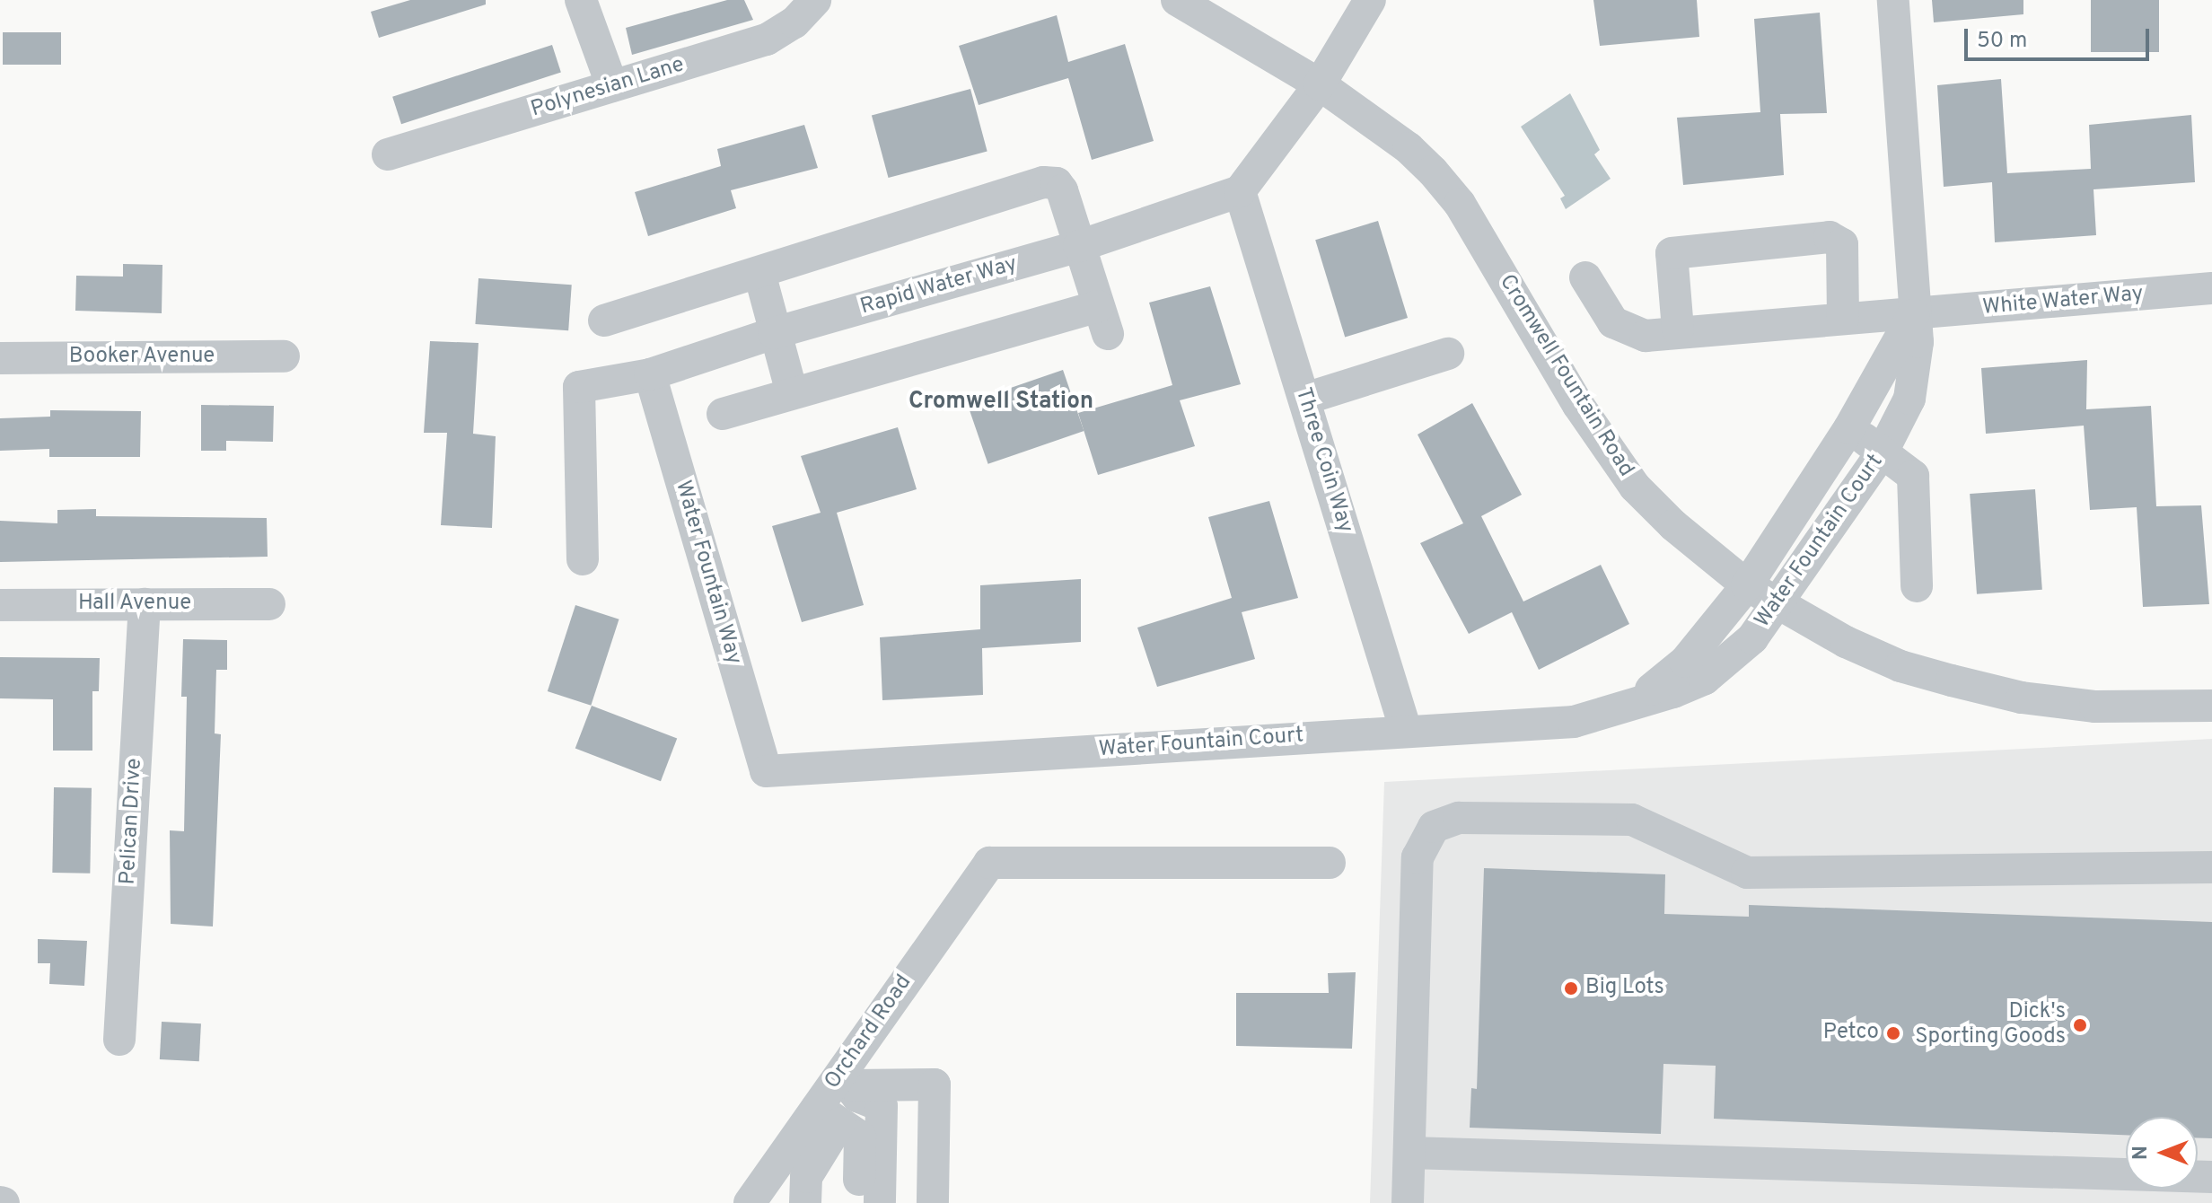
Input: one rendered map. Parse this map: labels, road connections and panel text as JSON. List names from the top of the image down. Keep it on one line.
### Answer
{"streets":{"street":["Polynesian Lane","Rapid Water Way","White Water Way","Booker Avenue","Cromwell Fountain Road","Three Coin Way","Water Fountain Court","Water Fountain Way","Hall Avenue","Pelican Drive","Orchard Road"]},"crossings":[["Rapid Water Way","Three Coin Way"],["Rapid Water Way","Water Fountain Way"],["White Water Way","Water Fountain Court"],["Cromwell Fountain Road","Water Fountain Court"],["Three Coin Way","Water Fountain Court"],["Water Fountain Court","Water Fountain Way"],["Hall Avenue","Pelican Drive"]],"districts":["Cromwell Station"],"places":["Big Lots","Dick's Sporting Goods","Petco"],"scale_bar":"50 m","north":"left"}
